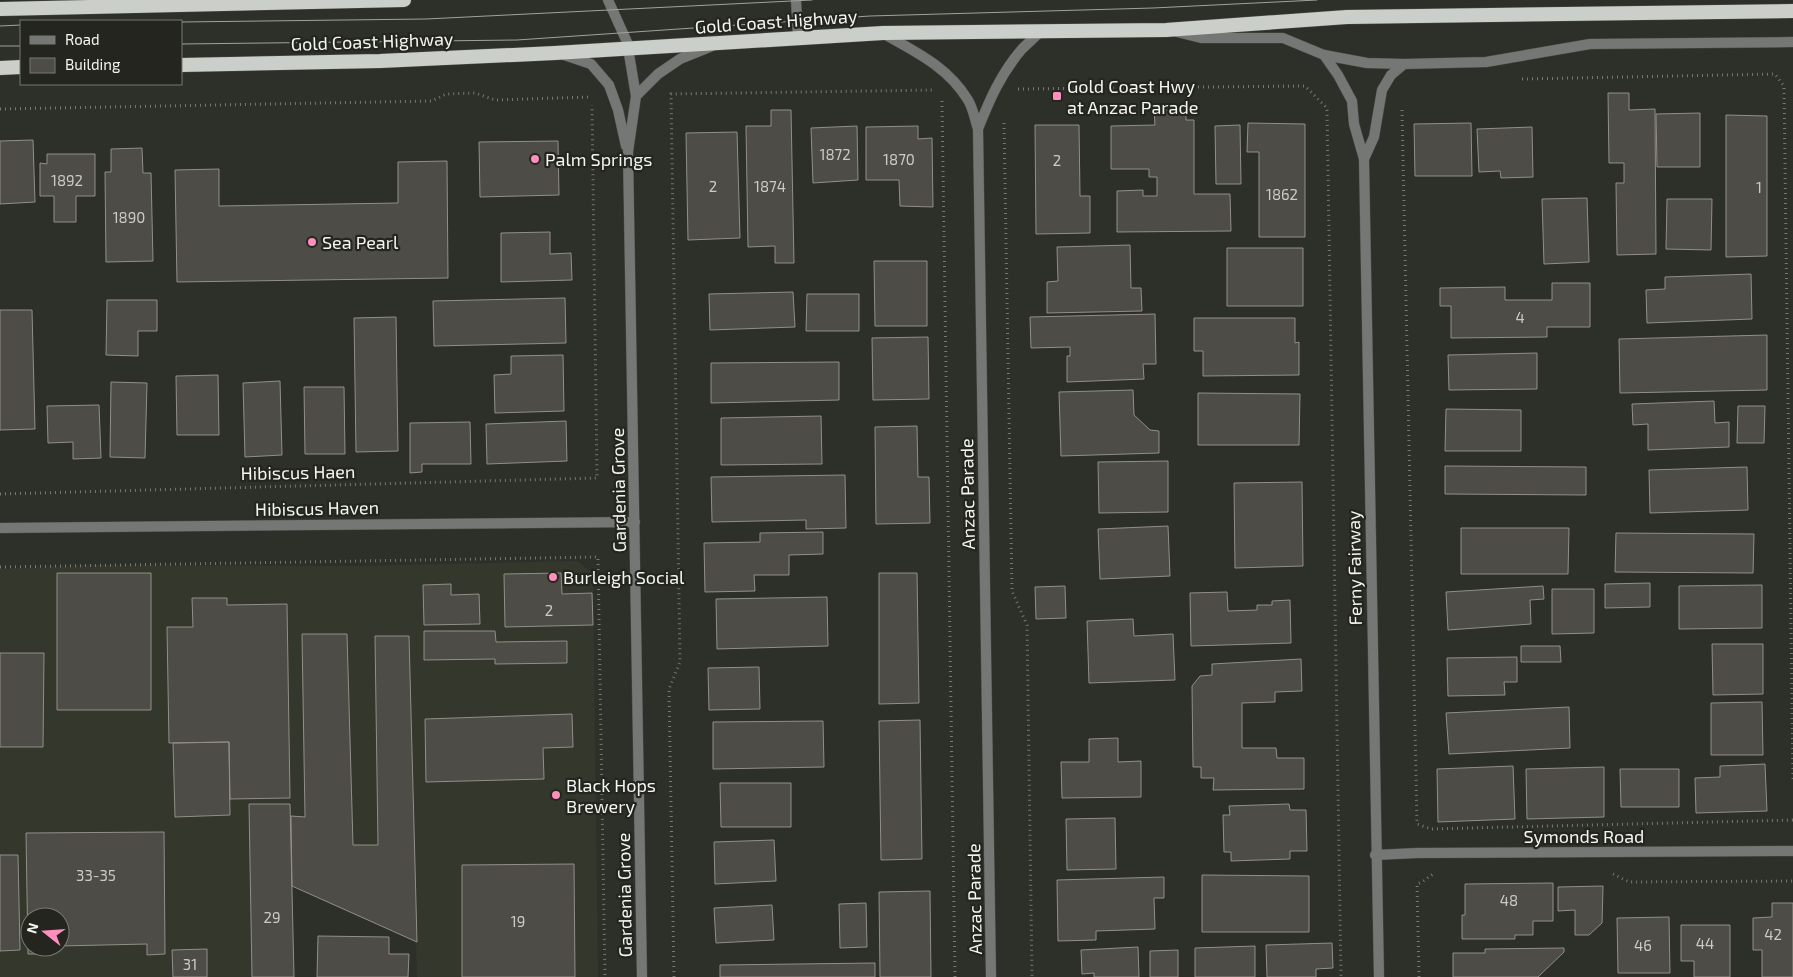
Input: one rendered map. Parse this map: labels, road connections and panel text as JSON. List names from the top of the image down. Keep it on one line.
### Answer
{"streets":{"highway":["Gold Coast Highway"],"street":["Gardenia Grove","Anzac Parade","Hibiscus Haven","Ferny Fairway","Symonds Road"],"path":["Hibiscus Haen"]},"crossings":[["Gold Coast Highway","Gardenia Grove"],["Gold Coast Highway","Anzac Parade"],["Hibiscus Haen","Gardenia Grove"],["Gardenia Grove","Hibiscus Haven"],["Ferny Fairway","Symonds Road"]],"places":{"transit":["Gold Coast Hwy at Anzac Parade"],"other":["Palm Springs","Sea Pearl","Burleigh Social","Black Hops Brewery"]},"house_numbers":["1872","1870","2","1892","2","1874","1","1862","1890","4","2","33-35","48","29","19","42","44","46","31"],"legend":["Road","Building"],"north":"left"}
